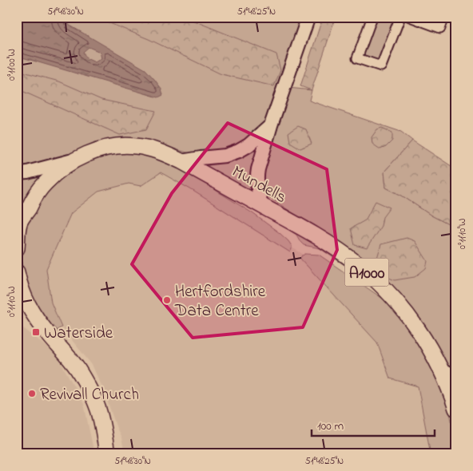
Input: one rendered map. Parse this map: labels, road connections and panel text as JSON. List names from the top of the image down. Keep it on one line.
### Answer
{"streets":{"main road":["Mundells","A1000"]},"places":{"other":["Hertfordshire Data Centre","Revivall Church"],"transit":["Waterside"]},"scale_bar":"100 m","coordinates":["51°48'30\"N","51°48'25\"N","0°11'00\"W","0°11'10\"W"]}
